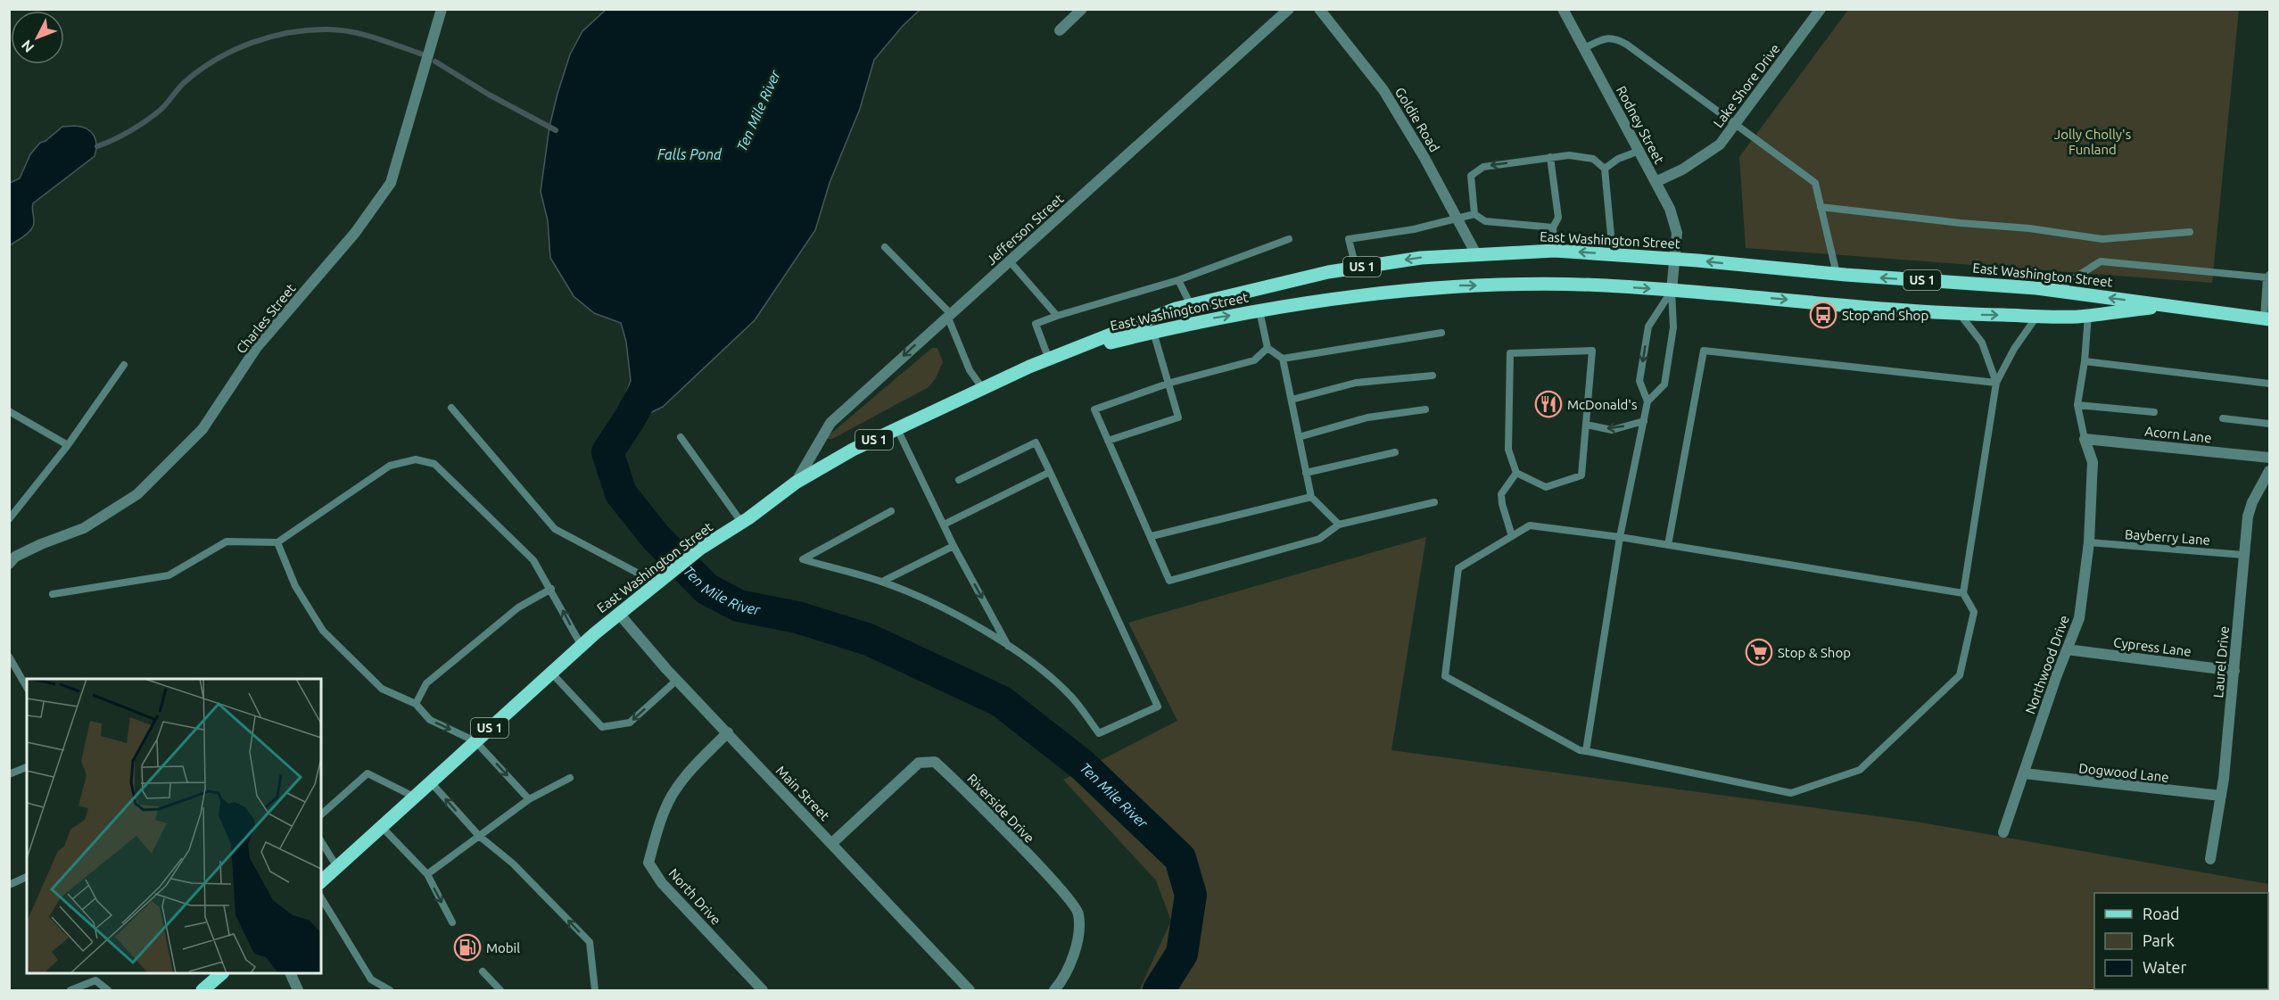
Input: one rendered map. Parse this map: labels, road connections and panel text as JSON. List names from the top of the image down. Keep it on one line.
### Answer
{"streets":{"main road":["East Washington Street","US 1"],"street":["Lake Shore Drive","Goldie Road","Rodney Street","Jefferson Street","Charles Street","Acorn Lane","Cypress Lane","Laurel Drive","Northwood Drive","Dogwood Lane","Main Street","Riverside Drive","North Drive"],"lane":["Bayberry Lane"]},"crossings":[["Lake Shore Drive","Rodney Street"],["Goldie Road","East Washington Street"],["Rodney Street","East Washington Street"],["Jefferson Street","East Washington Street"],["East Washington Street","Main Street"],["Acorn Lane","Northwood Drive"],["Bayberry Lane","Laurel Drive"],["Bayberry Lane","Northwood Drive"],["Cypress Lane","Laurel Drive"],["Cypress Lane","Northwood Drive"],["Laurel Drive","Dogwood Lane"],["Northwood Drive","Dogwood Lane"],["Main Street","Riverside Drive"],["Main Street","North Drive"]],"water":["Ten Mile River","Falls Pond"],"parks":["Jolly Cholly's Funland"],"places":{"bus stop":["Stop and Shop"],"restaurant":["McDonald's"],"supermarket":["Stop & Shop"],"fuel station":["Mobil"]},"legend":["Road","Park","Water"],"north":"bottom left"}
